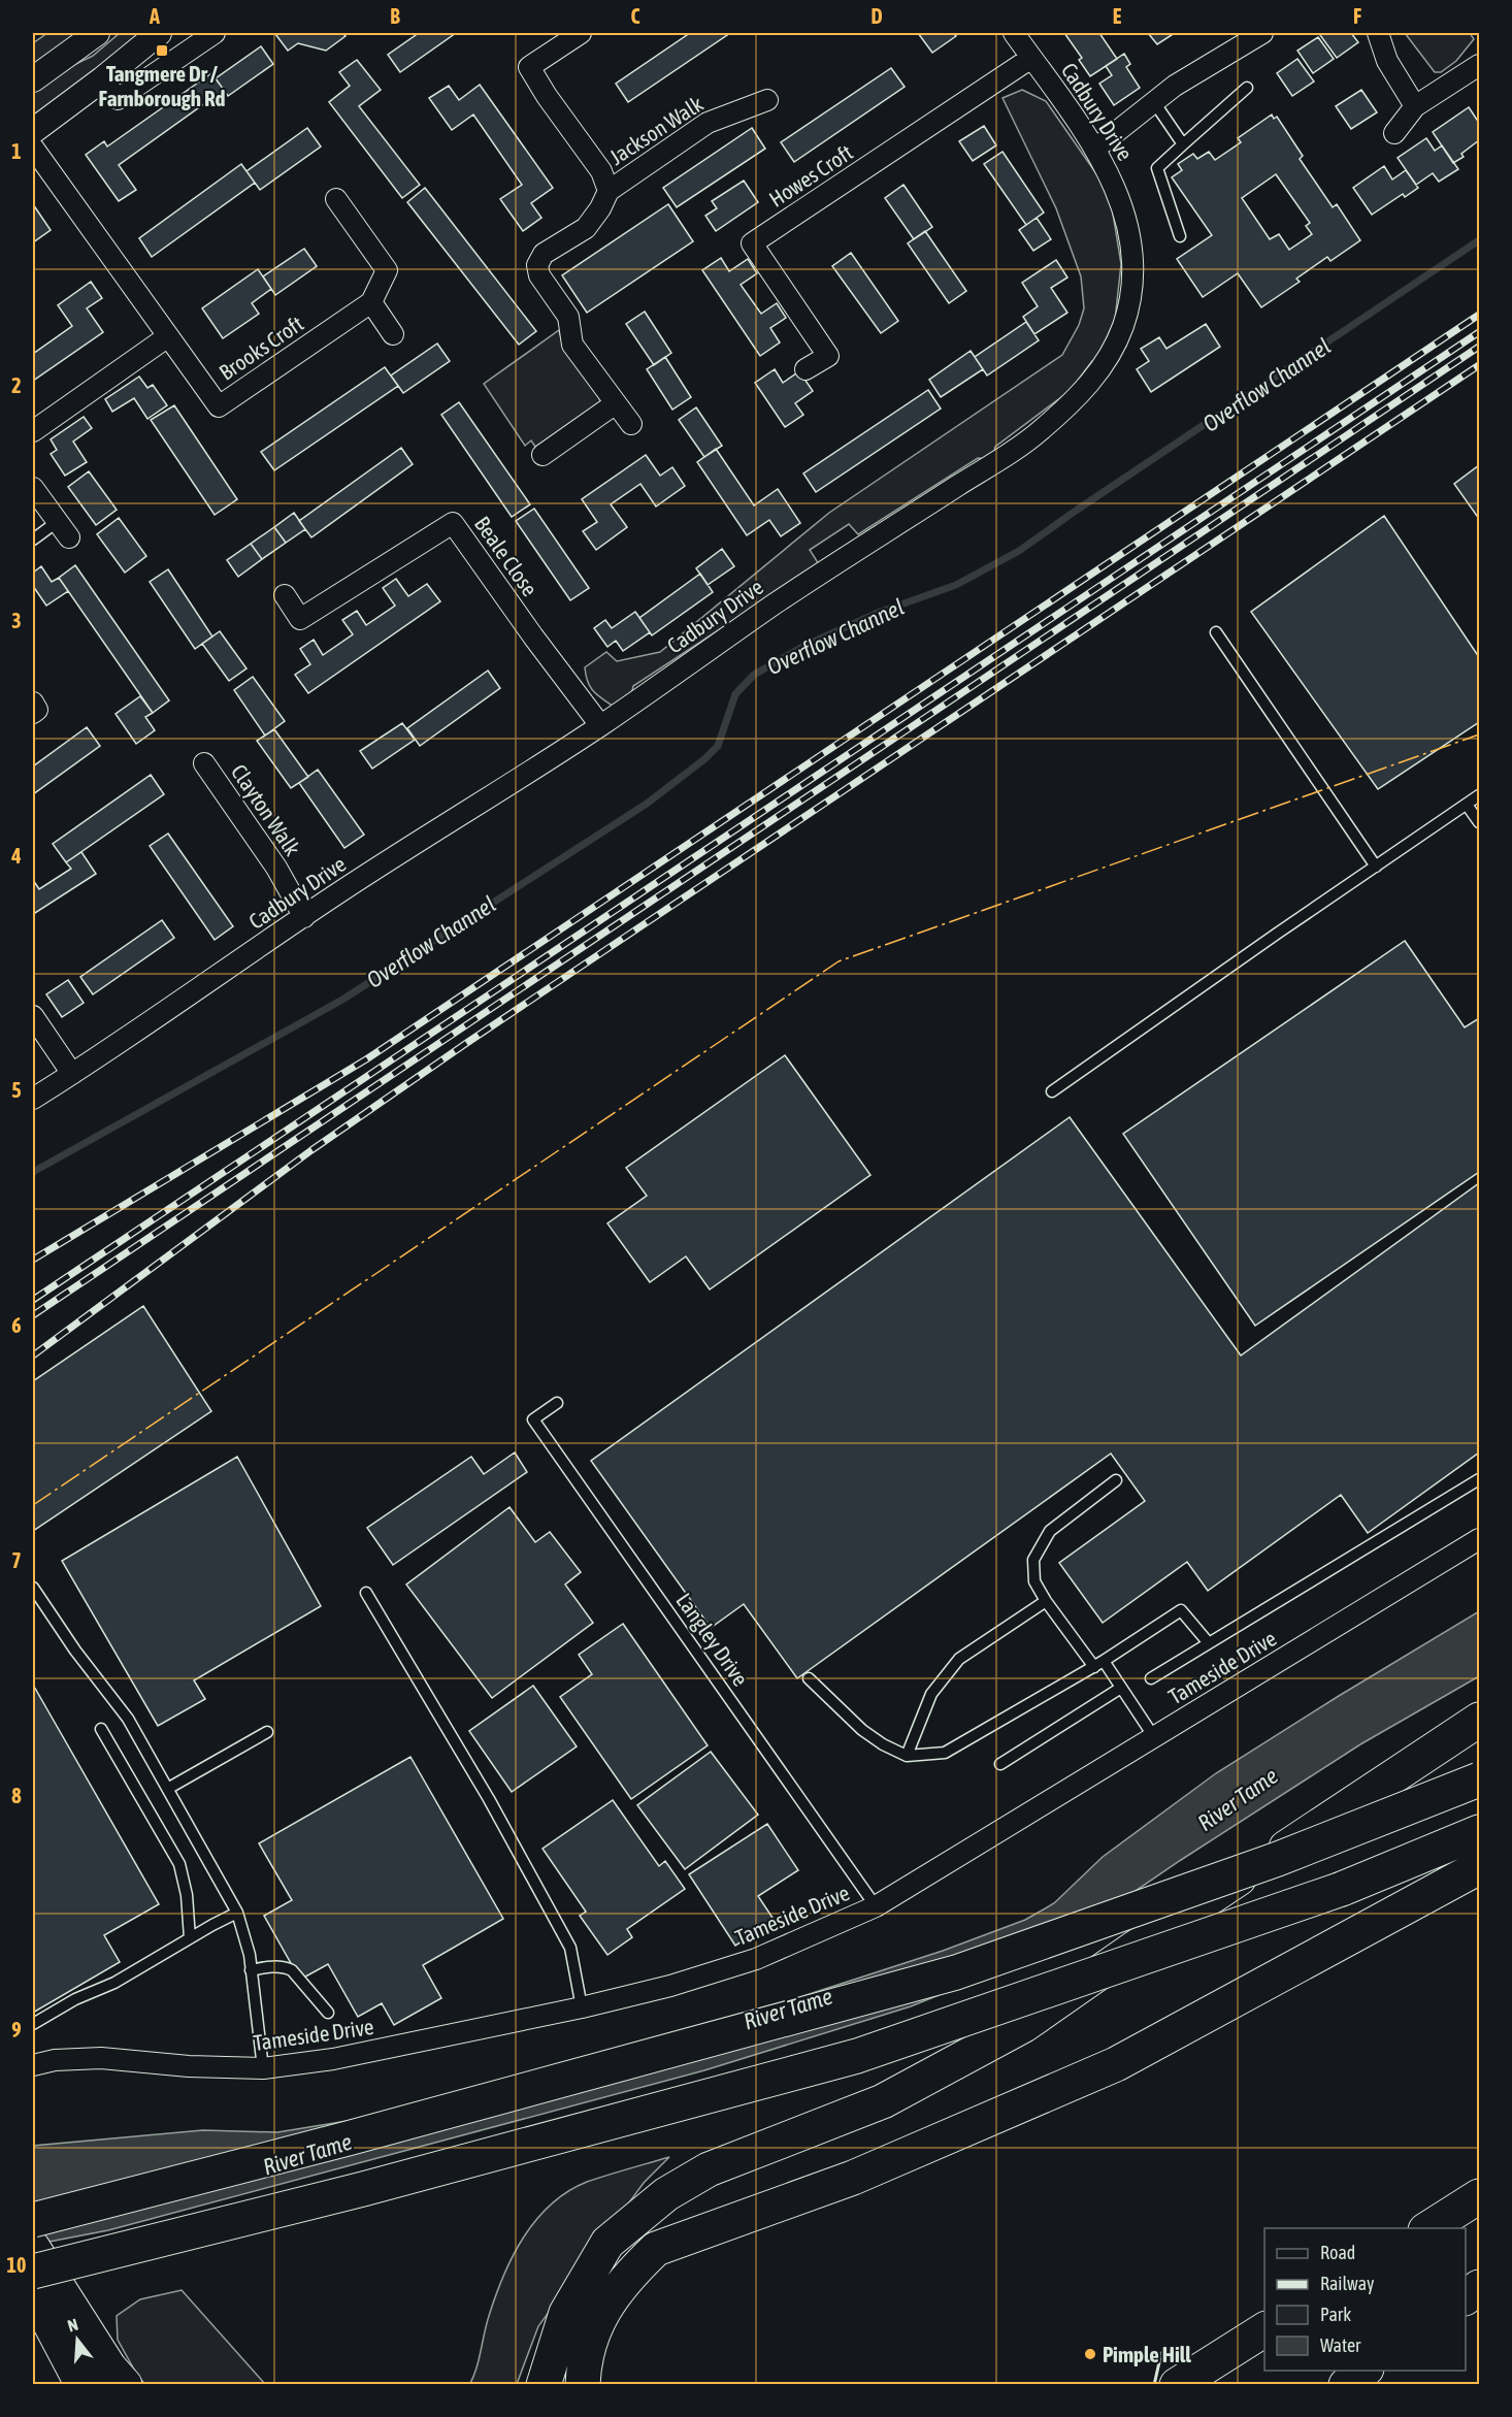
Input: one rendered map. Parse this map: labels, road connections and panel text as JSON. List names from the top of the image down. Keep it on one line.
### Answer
{"streets":{"street":["Cadbury Drive","Jackson Walk","Howes Croft","Brooks Croft","Beale Close","Clayton Walk","Tameside Drive"],"lane":["Langley Drive"]},"crossings":[["Cadbury Drive","Howes Croft"],["Cadbury Drive","Beale Close"],["Cadbury Drive","Clayton Walk"],["Langley Drive","Tameside Drive"]],"water":["Overflow Channel","River Tame"],"places":{"transit":["Tangmere Dr / Farnborough Rd"],"other":["Pimple Hill"]},"legend":["Road","Railway","Park","Water"],"north":"top","grid":{"columns":["A","B","C","D","E","F"],"rows":["1","2","3","4","5","6","7","8","9","10"]}}
